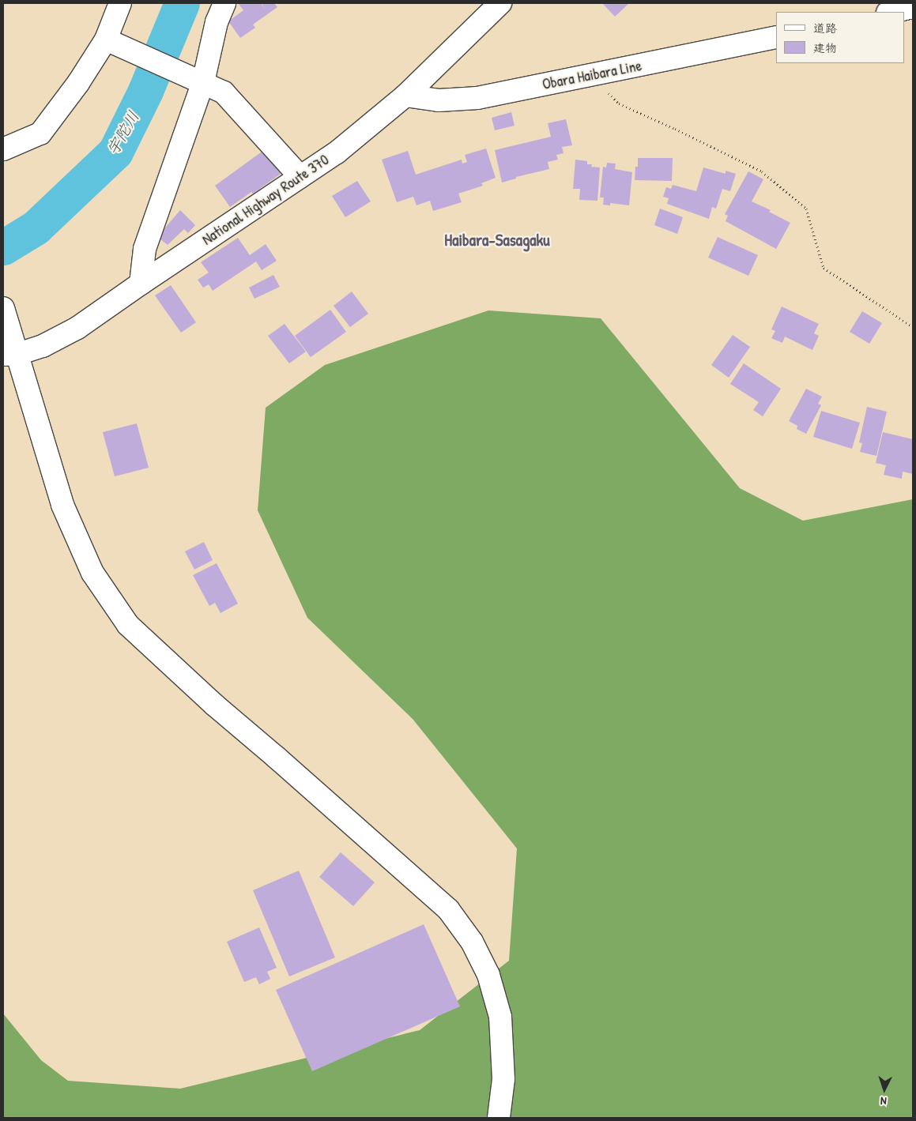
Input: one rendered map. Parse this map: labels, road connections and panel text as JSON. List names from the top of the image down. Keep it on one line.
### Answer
{"streets":{"main road":["Obara Haibara Line","National Highway Route 370"]},"crossings":[["Obara Haibara Line","National Highway Route 370"]],"districts":["Haibara-Sasagaku"],"water":["宇陀川"],"legend":["道路","建物"],"north":"bottom"}
